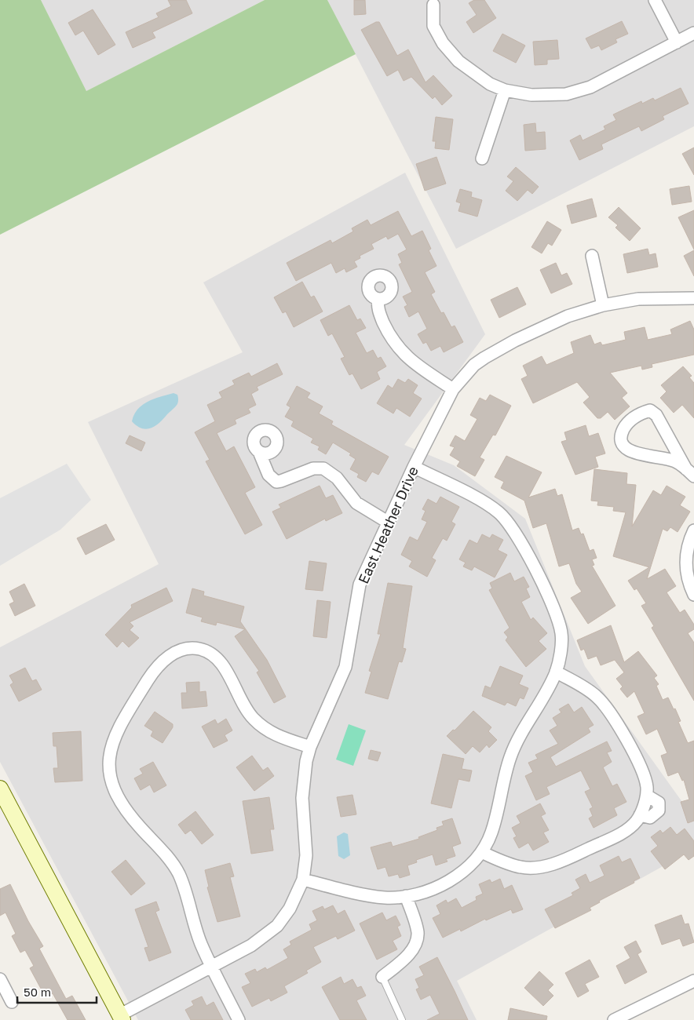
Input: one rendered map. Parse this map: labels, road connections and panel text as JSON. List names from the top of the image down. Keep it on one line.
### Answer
{"streets":{"street":["East Heather Drive"]},"scale_bar":"50 m"}
